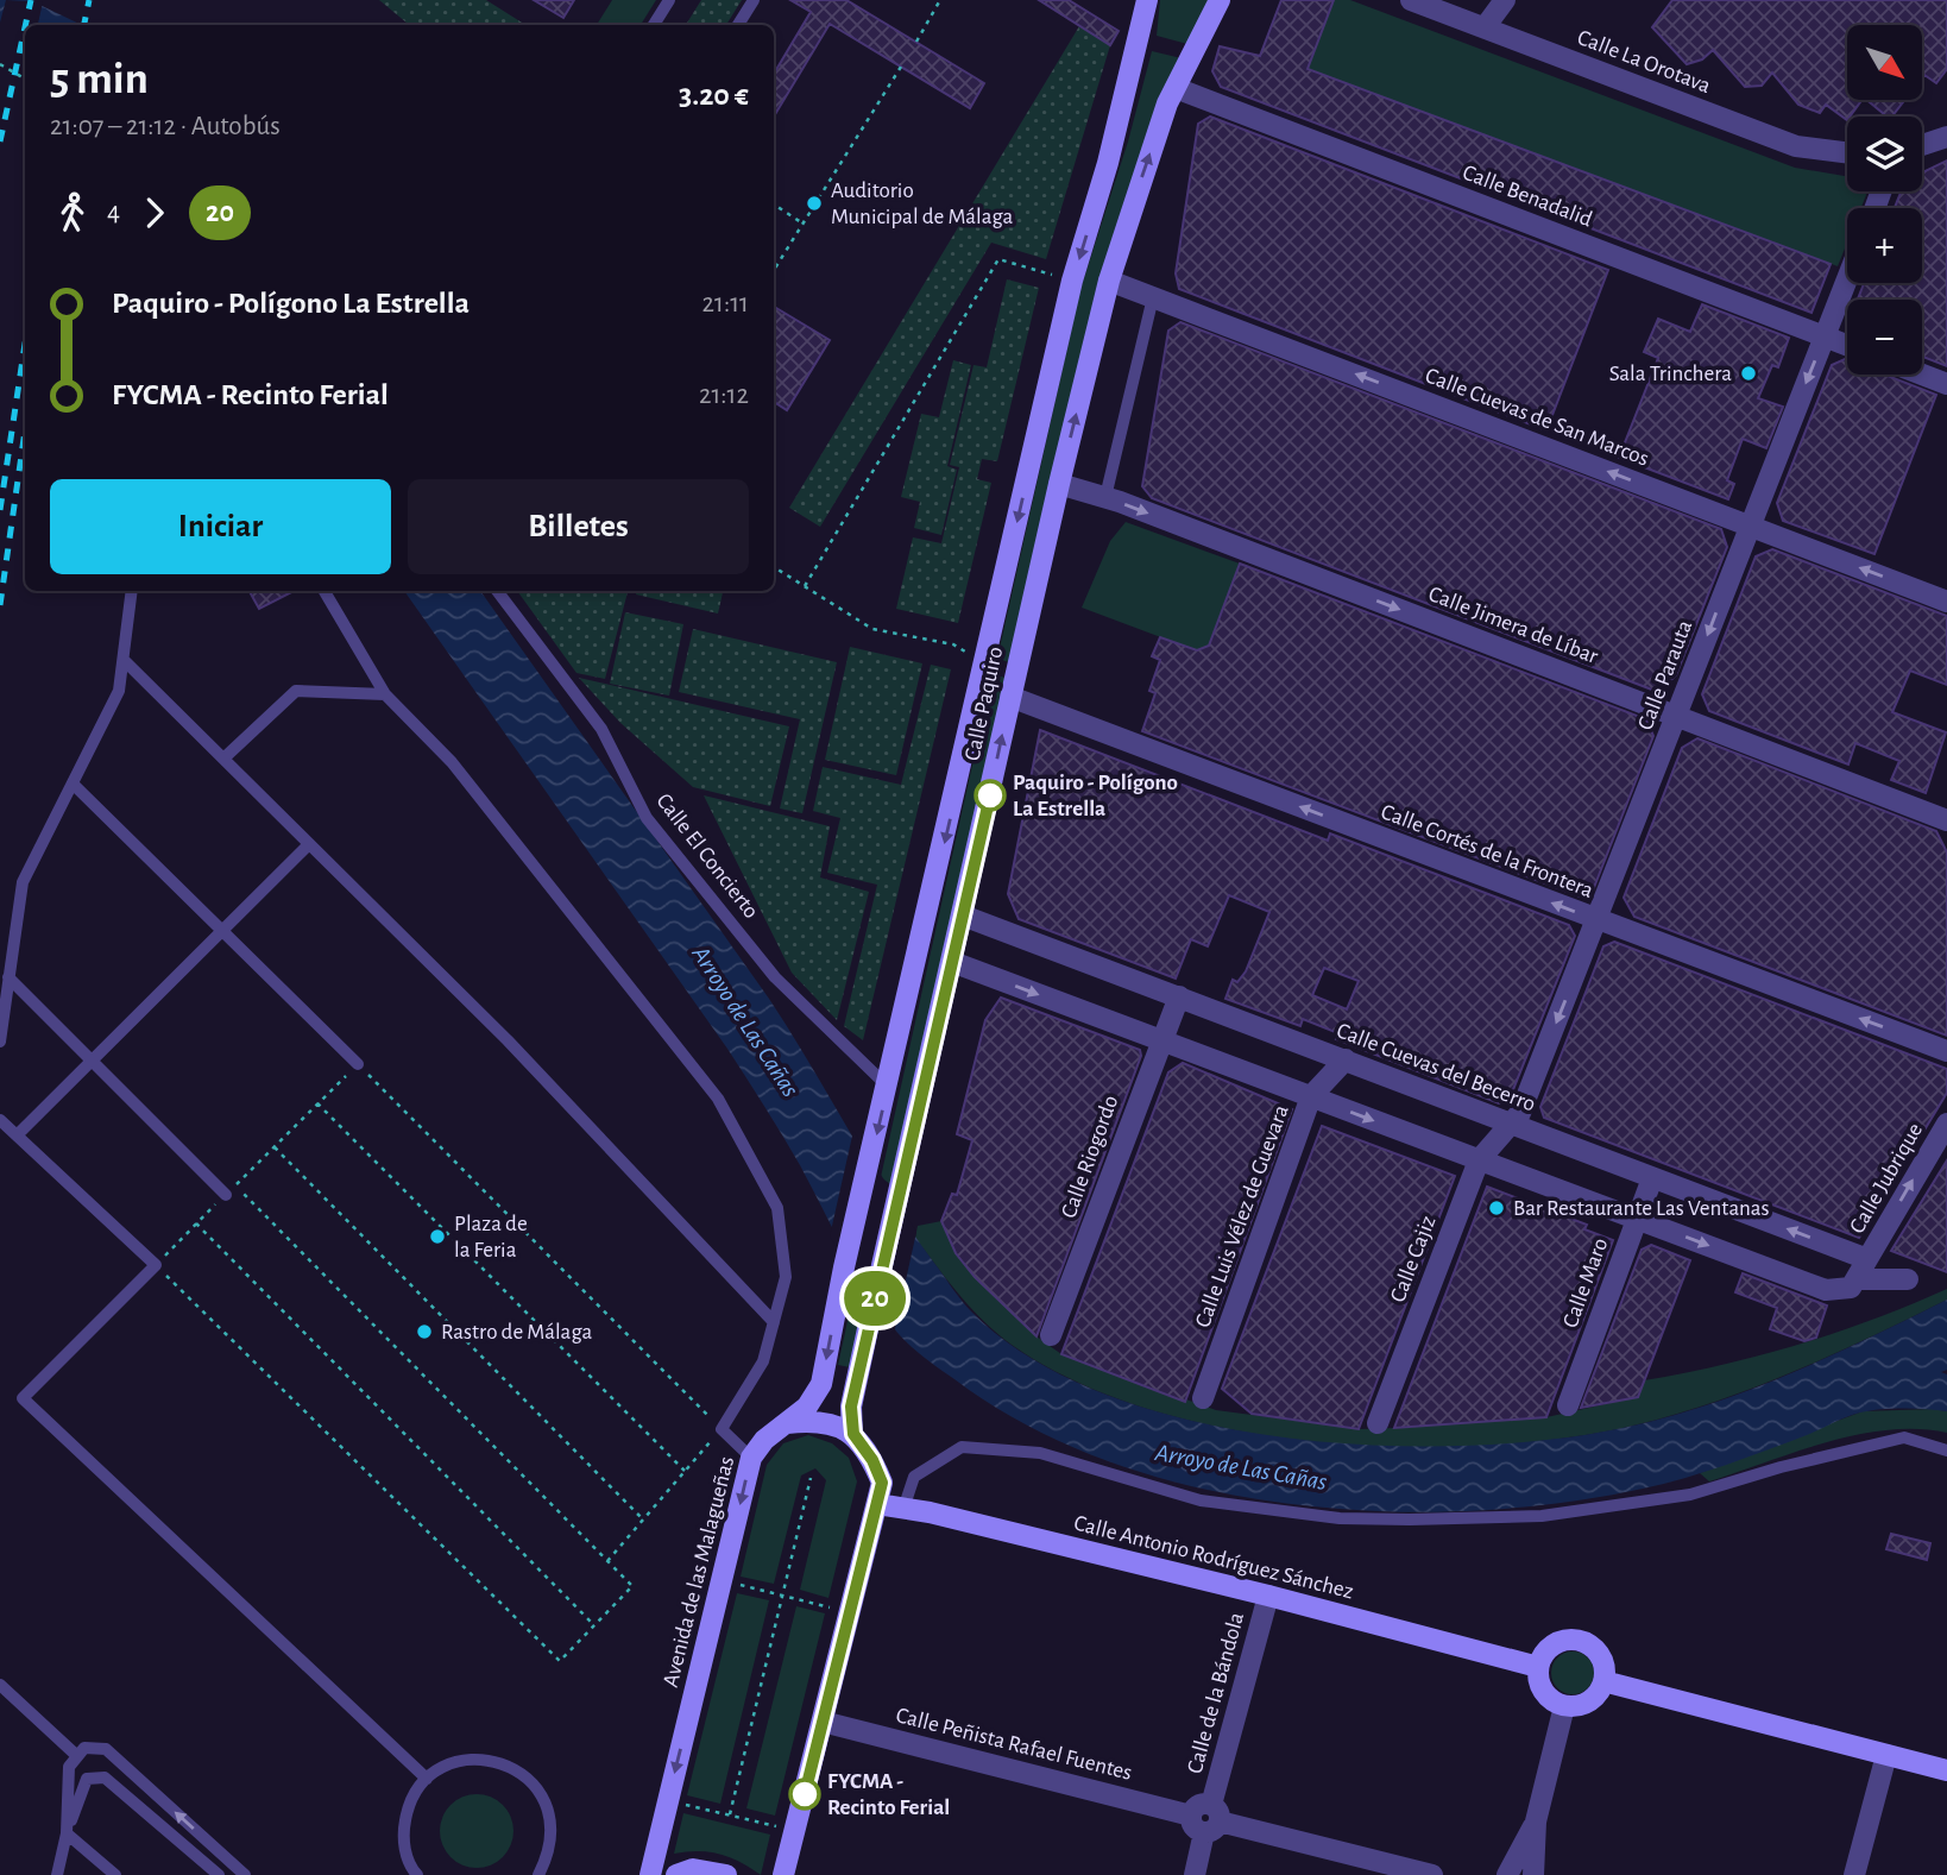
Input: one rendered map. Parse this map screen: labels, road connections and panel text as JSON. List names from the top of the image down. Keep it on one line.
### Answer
{"streets":{"main road":["Calle Paquiro","Calle Antonio Rodríguez Sánchez","Avenida de las Malagueñas"],"street":["Calle La Orotava","Calle Benadalid","Calle Cuevas de San Marcos","Calle Jimera de Líbar","Calle Parauta","Calle Cortés de la Frontera","Calle Cuevas del Becerro","Calle Riogordo","Calle Jubrique","Calle Luis Vélez de Guevara","Calle Cajiz","Calle Maro","Calle de la Bándola","Calle Peñista Rafael Fuentes"],"lane":["Calle El Concierto"]},"crossings":[["Calle Benadalid","Calle Parauta"],["Calle Benadalid","Calle Paquiro"],["Calle Cuevas de San Marcos","Calle Parauta"],["Calle Cuevas de San Marcos","Calle Paquiro"],["Calle Jimera de Líbar","Calle Parauta"],["Calle Jimera de Líbar","Calle Paquiro"],["Calle Parauta","Calle Cortés de la Frontera"],["Calle Parauta","Calle Cuevas del Becerro"],["Calle Parauta","Calle Cajiz"],["Calle Paquiro","Calle Cortés de la Frontera"],["Calle Paquiro","Calle El Concierto"],["Calle Paquiro","Calle Cuevas del Becerro"],["Calle Paquiro","Avenida de las Malagueñas"],["Calle Cuevas del Becerro","Calle Riogordo"],["Calle Cuevas del Becerro","Calle Jubrique"],["Calle Cuevas del Becerro","Calle Luis Vélez de Guevara"],["Calle Cuevas del Becerro","Calle Cajiz"],["Calle Cuevas del Becerro","Calle Maro"],["Calle Antonio Rodríguez Sánchez","Calle de la Bándola"],["Calle de la Bándola","Calle Peñista Rafael Fuentes"]],"one_way":["Calle Cuevas de San Marcos","Calle Jimera de Líbar","Calle Parauta","Calle Cortés de la Frontera","Calle Jubrique"],"water":["Arroyo de Las Cañas"],"places":["Auditorio Municipal de Málaga","Sala Trinchera","Paquiro - Polígono La Estrella","Bar Restaurante Las Ventanas","Plaza de la Feria","Rastro de Málaga","FYCMA - Recinto Ferial"],"lines":["bus line 20"],"north":"bottom right","page":{"on_map":"20","map_buttons":["+","−"],"heading":["5 min","21:07 – 21:12 · Autobús","3.20 €"],"legs":["4","20"],"list":[{"name":"Paquiro - Polígono La Estrella","value":"21:11"},{"name":"FYCMA - Recinto Ferial","value":"21:12"}],"buttons":["Iniciar","Billetes"]}}
